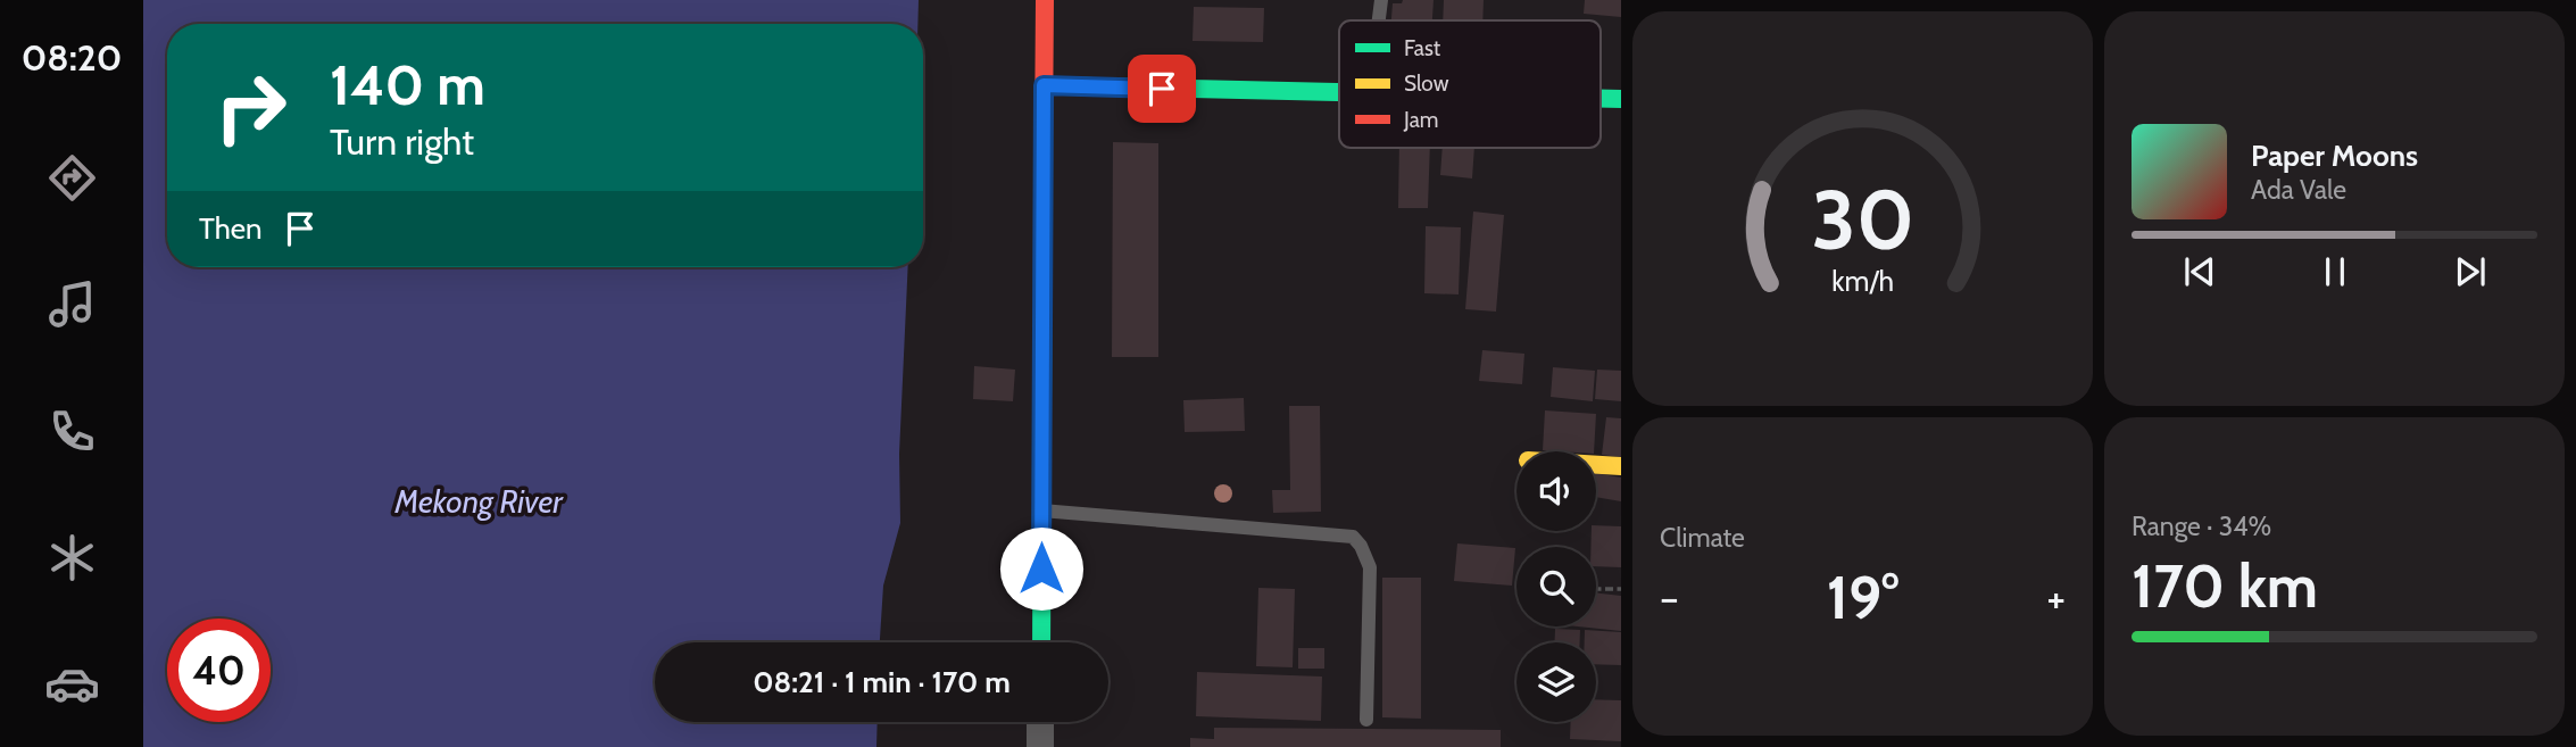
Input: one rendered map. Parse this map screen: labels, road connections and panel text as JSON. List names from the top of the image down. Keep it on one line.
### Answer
{"water":["Mekong River"],"legend":["Fast","Slow","Jam"],"page":{"tabs":"08:20","turn":["140 m","Turn right"],"song":["Paper Moons","Ada Vale"],"then":"Then","tile":["Climate",["Range · 34%","170 km"]],"heat":["−","19°","+"],"limit":"40","trip":"08:21 · 1 min · 170 m","gauge":["30","km/h"]}}
